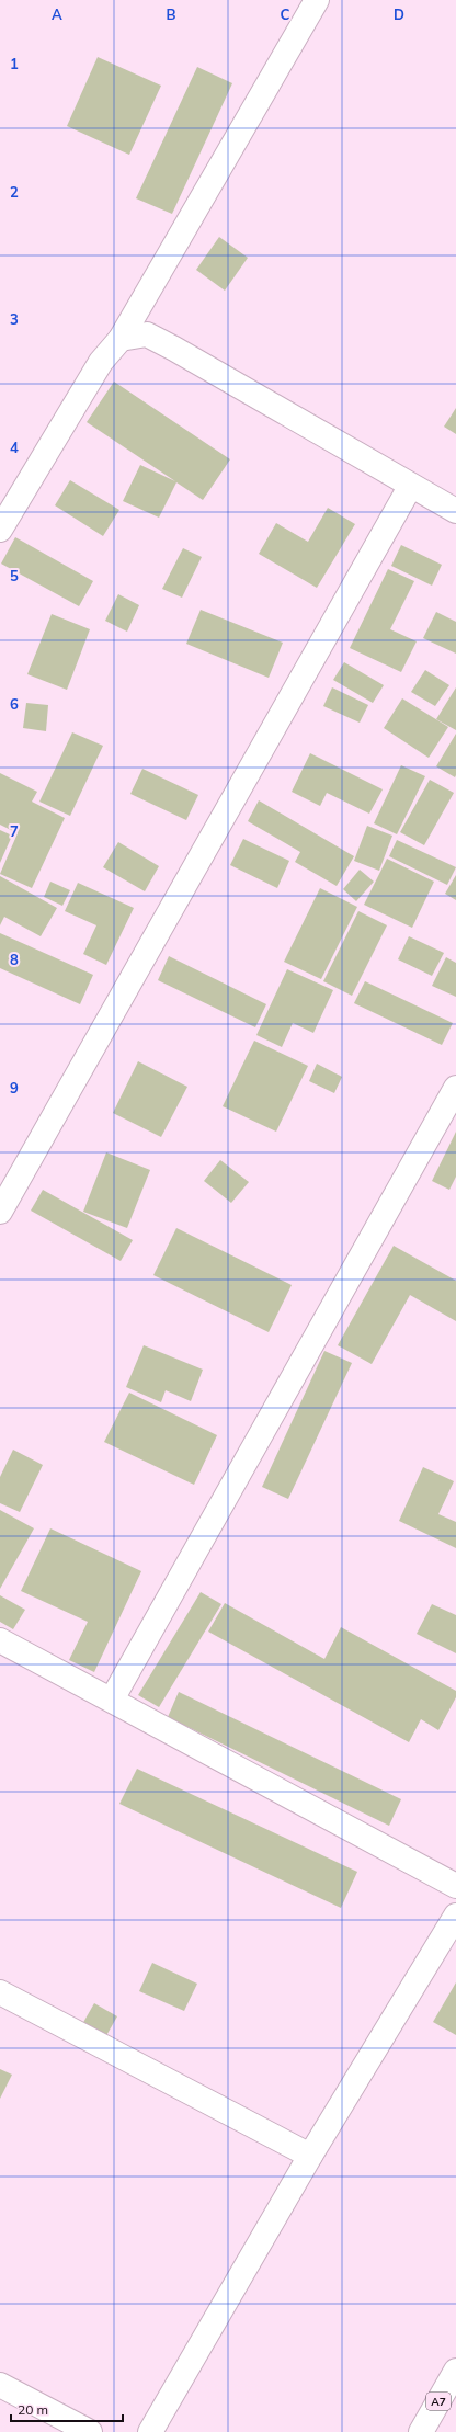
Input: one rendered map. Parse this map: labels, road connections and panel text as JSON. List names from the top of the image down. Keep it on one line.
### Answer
{"streets":{"main road":["A7"]},"scale_bar":"20 m","grid":{"columns":["A","B","C","D"],"rows":["1","2","3","4","5","6","7","8","9"]}}
